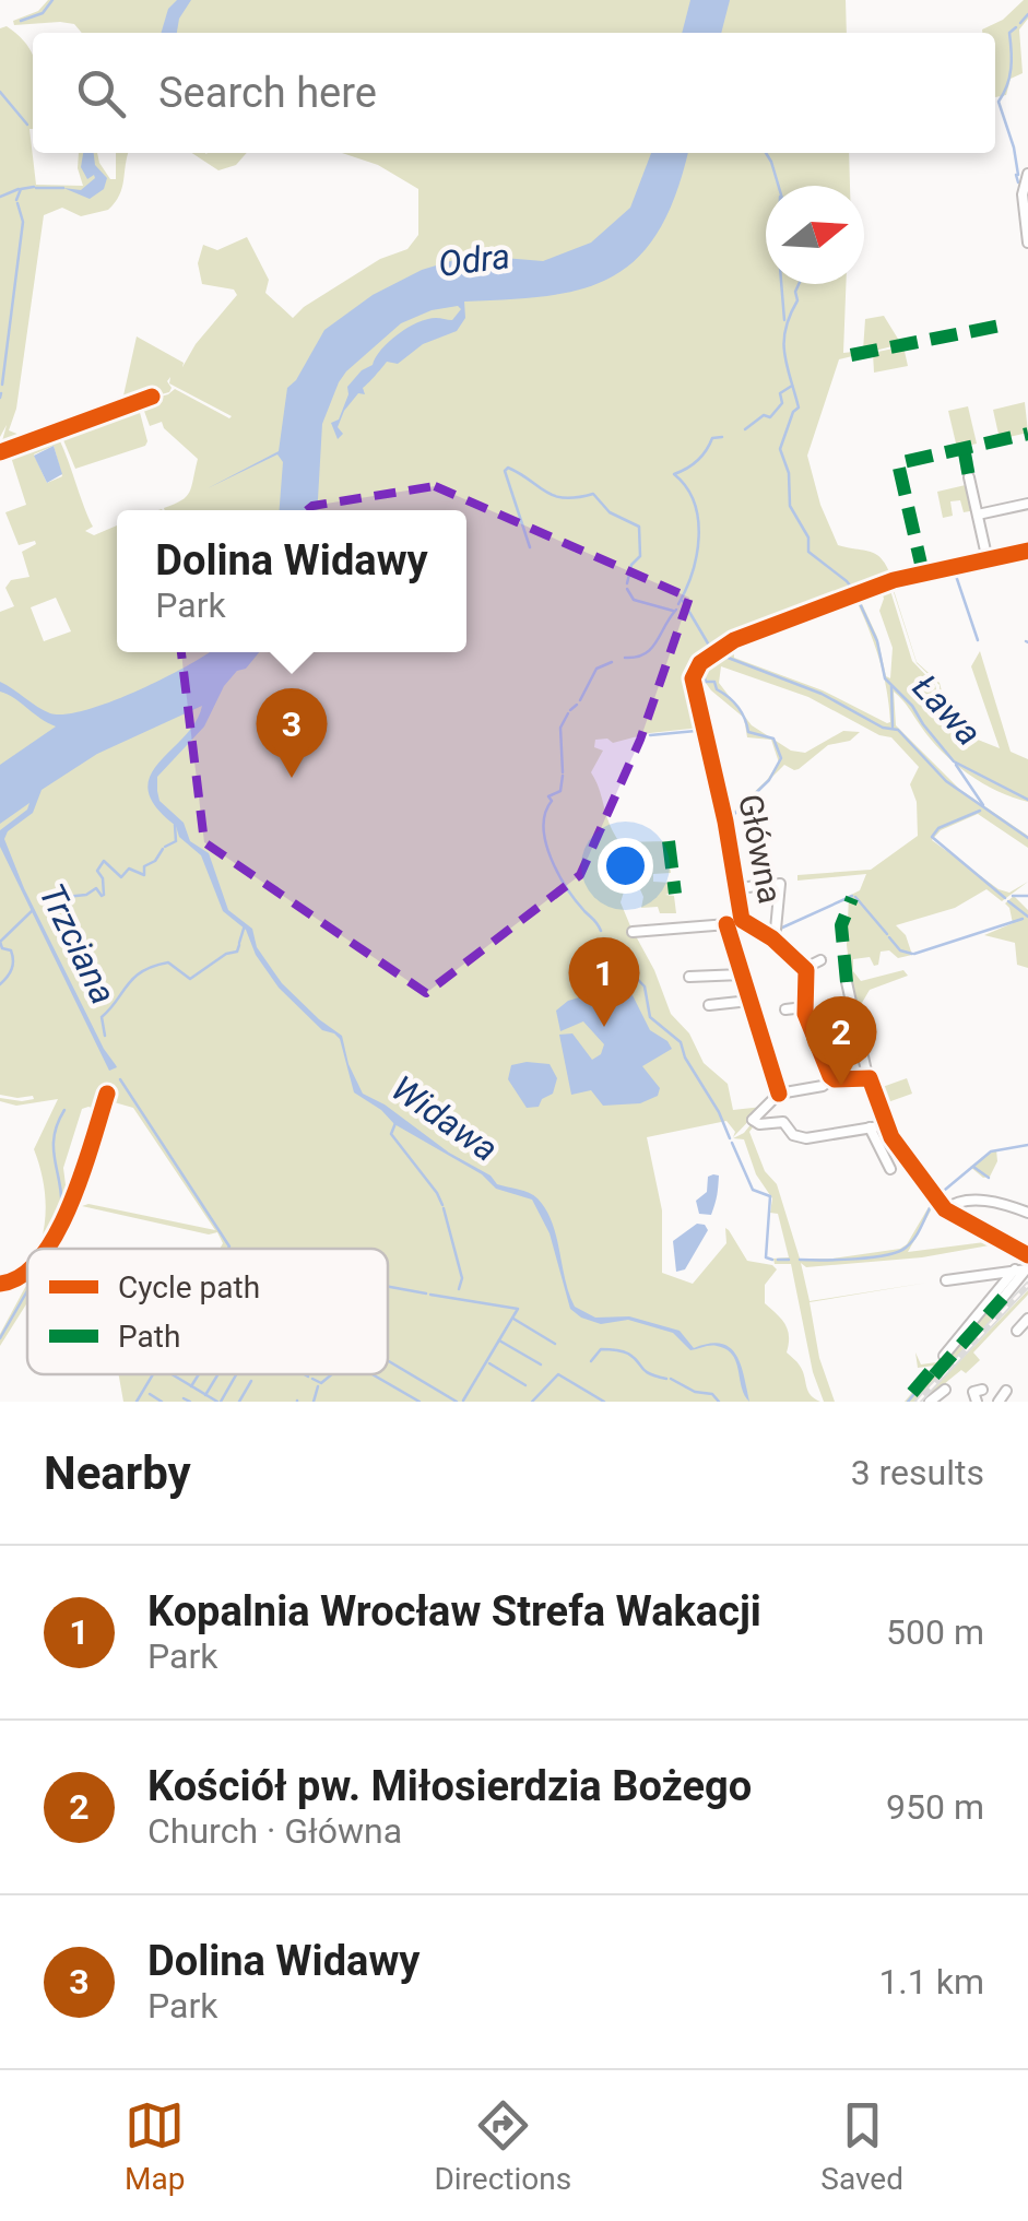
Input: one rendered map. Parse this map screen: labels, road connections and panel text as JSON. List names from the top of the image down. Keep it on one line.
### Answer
{"streets":{"street":["Główna"]},"water":["Odra","Ława","Trzciana","Widawa"],"legend":["Cycle path","Path"],"north":"right","page":{"search":"Search here","popup":["Dolina Widawy","Park"],"pins":["3","1","2"],"heading":["Nearby","3 results"],"list":[{"mark":"1","name":"Kopalnia Wrocław Strefa Wakacji","note":"Park","value":"500 m"},{"mark":"2","name":"Kościół pw. Miłosierdzia Bożego","note":"Church · Główna","value":"950 m"},{"mark":"3","name":"Dolina Widawy","note":"Park","value":"1.1 km"}],"nav":["Map","Directions","Saved"]}}
